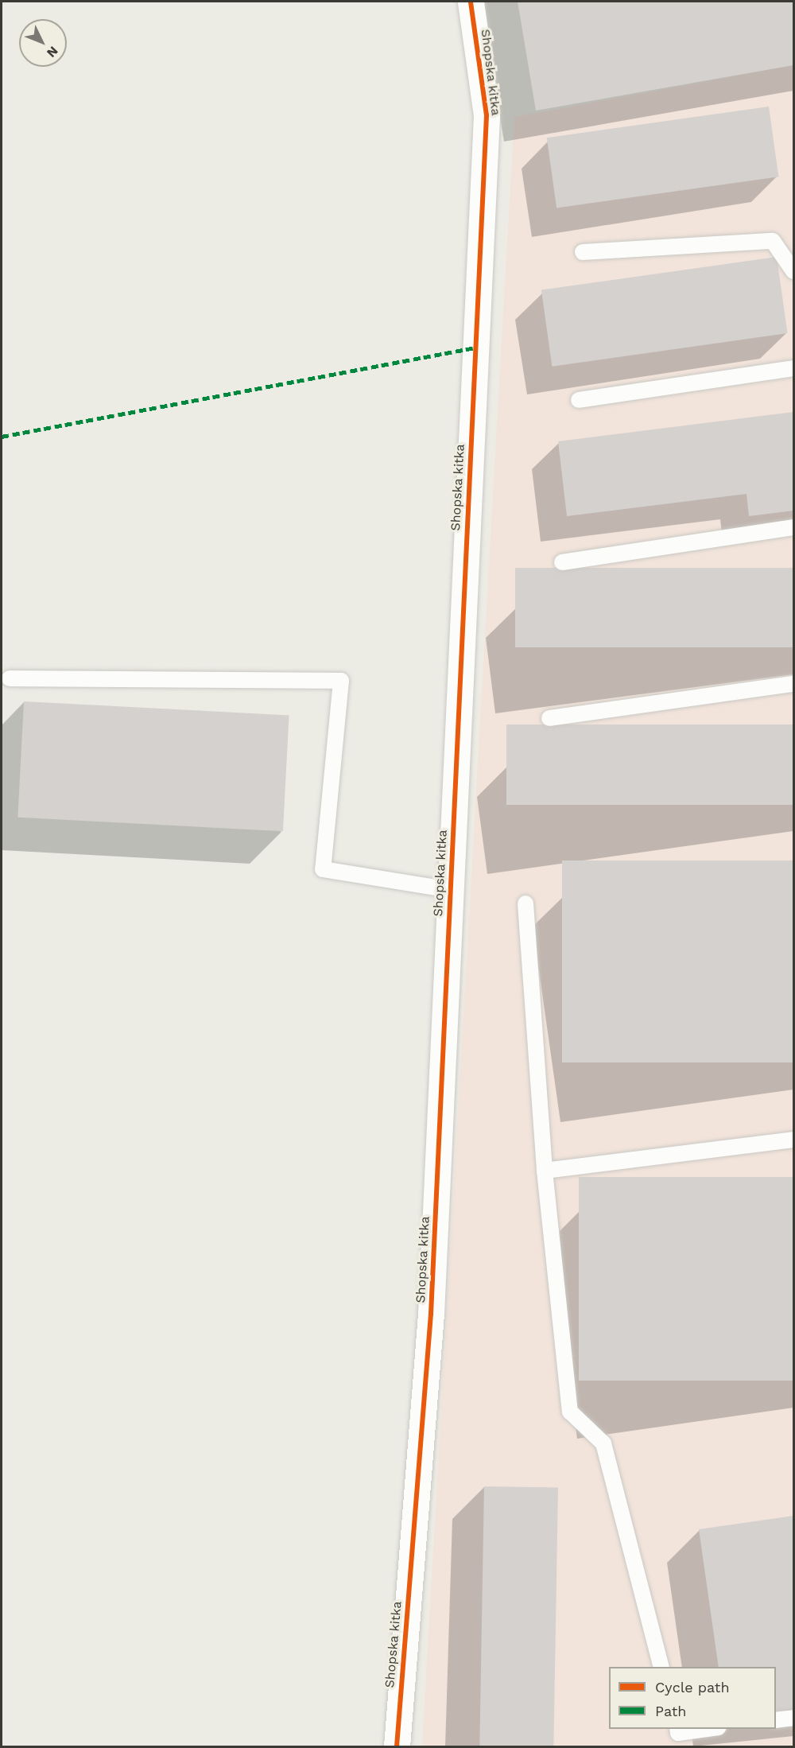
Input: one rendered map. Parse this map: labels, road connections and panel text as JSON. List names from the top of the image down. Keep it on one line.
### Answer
{"streets":{"street":["Shopska kitka"]},"legend":["Cycle path","Path"],"north":"bottom right"}
